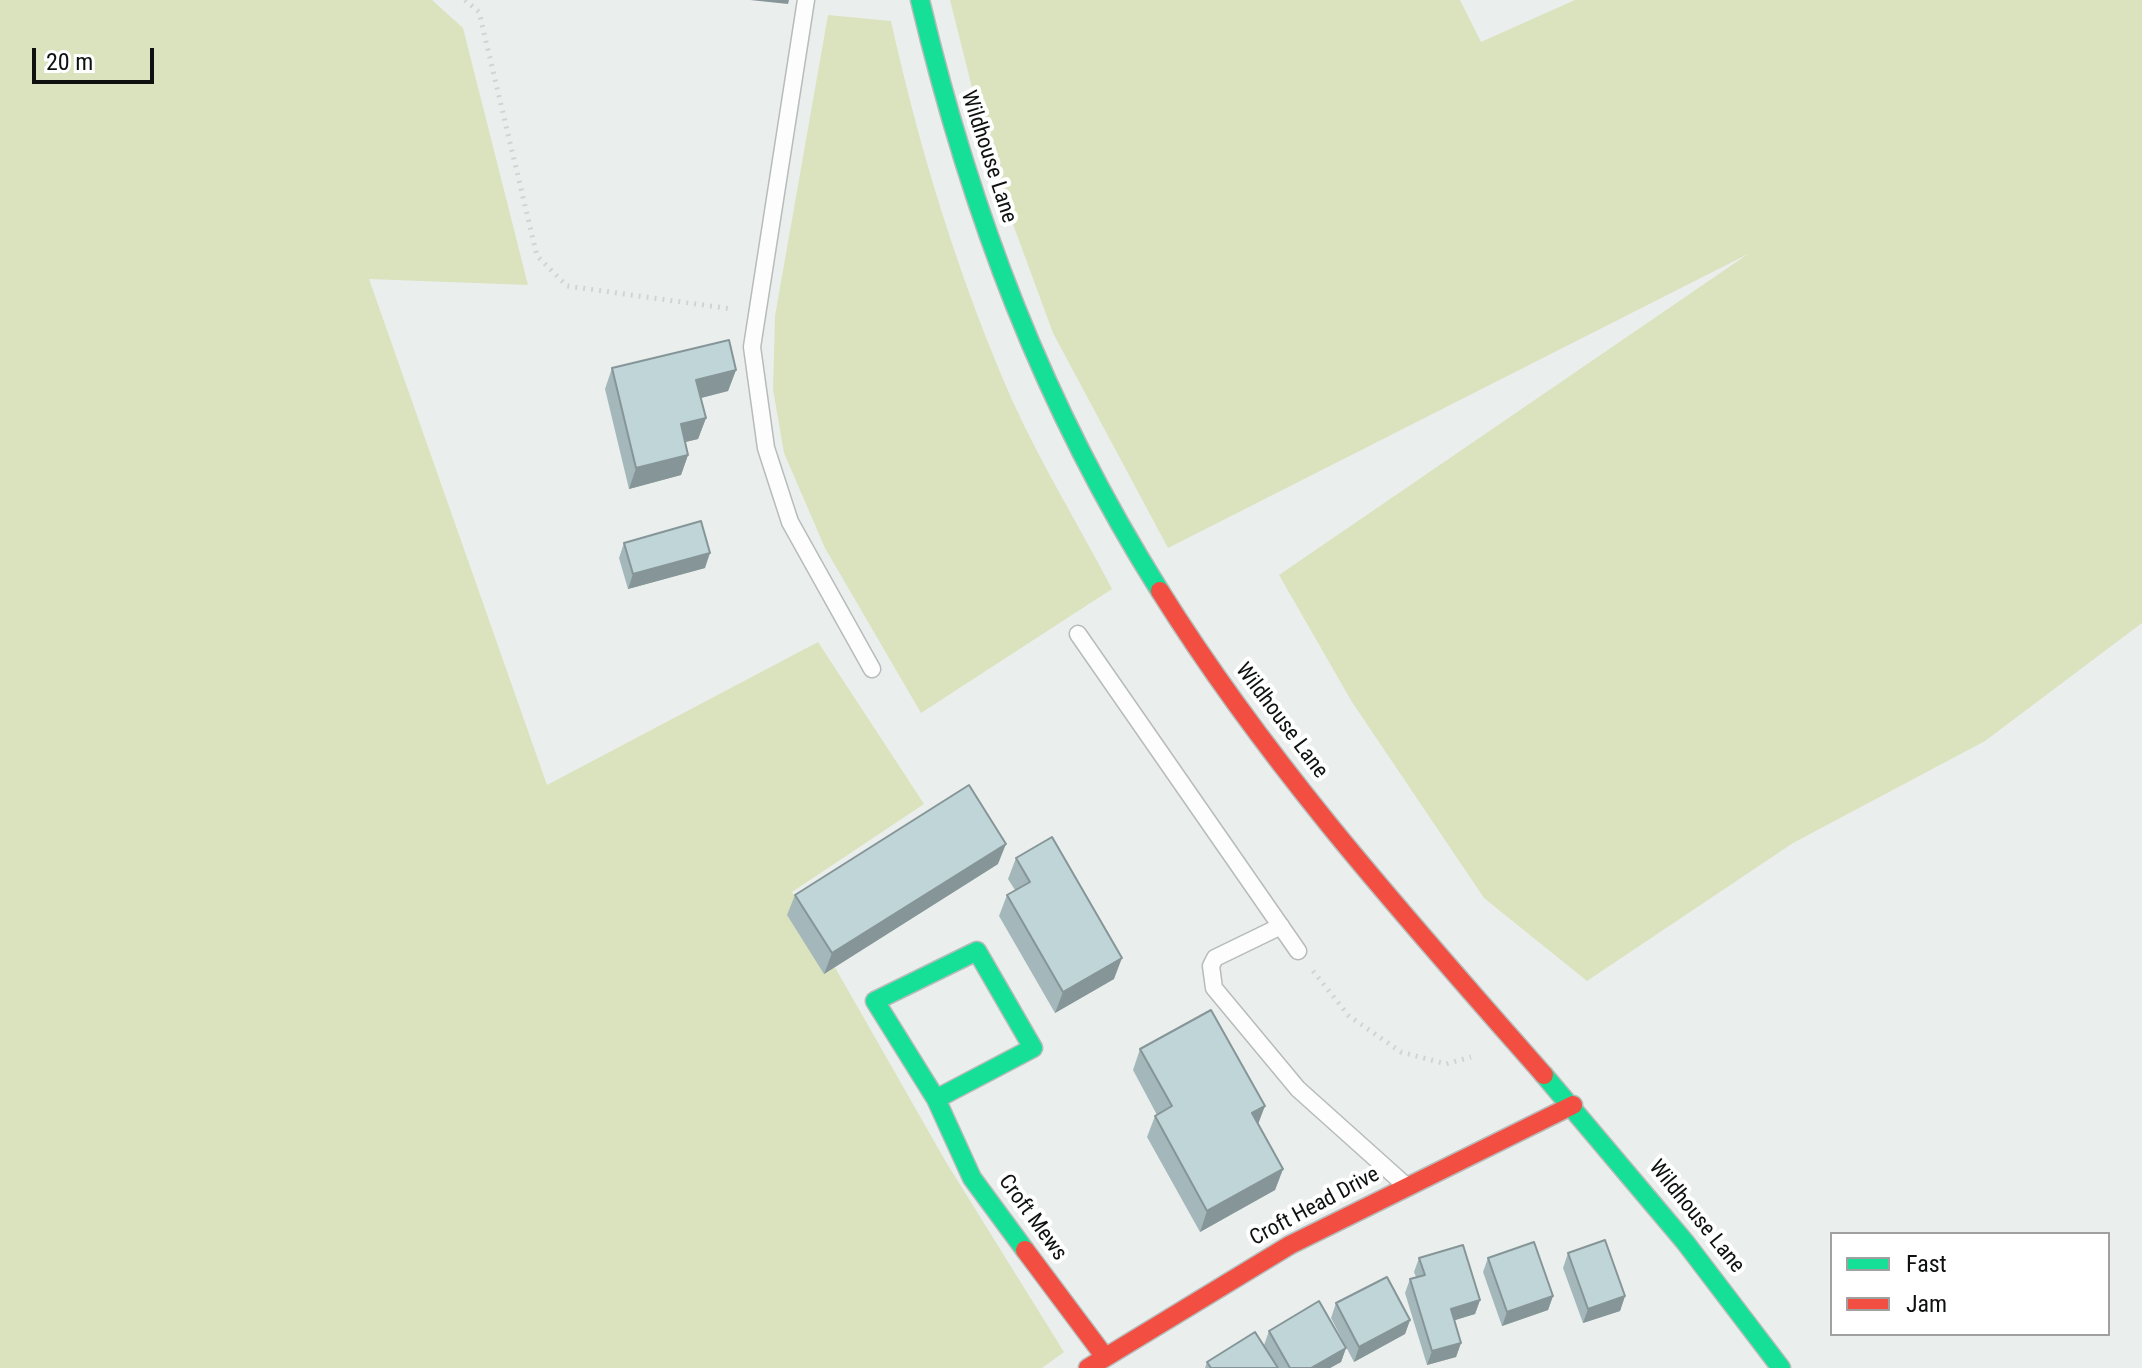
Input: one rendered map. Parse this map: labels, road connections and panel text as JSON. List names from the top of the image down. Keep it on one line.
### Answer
{"streets":{"main road":["Wildhouse Lane","Croft Head Drive","Croft Mews"]},"crossings":[["Wildhouse Lane","Croft Head Drive"],["Croft Head Drive","Croft Mews"]],"legend":["Fast","Jam"],"scale_bar":"20 m"}
